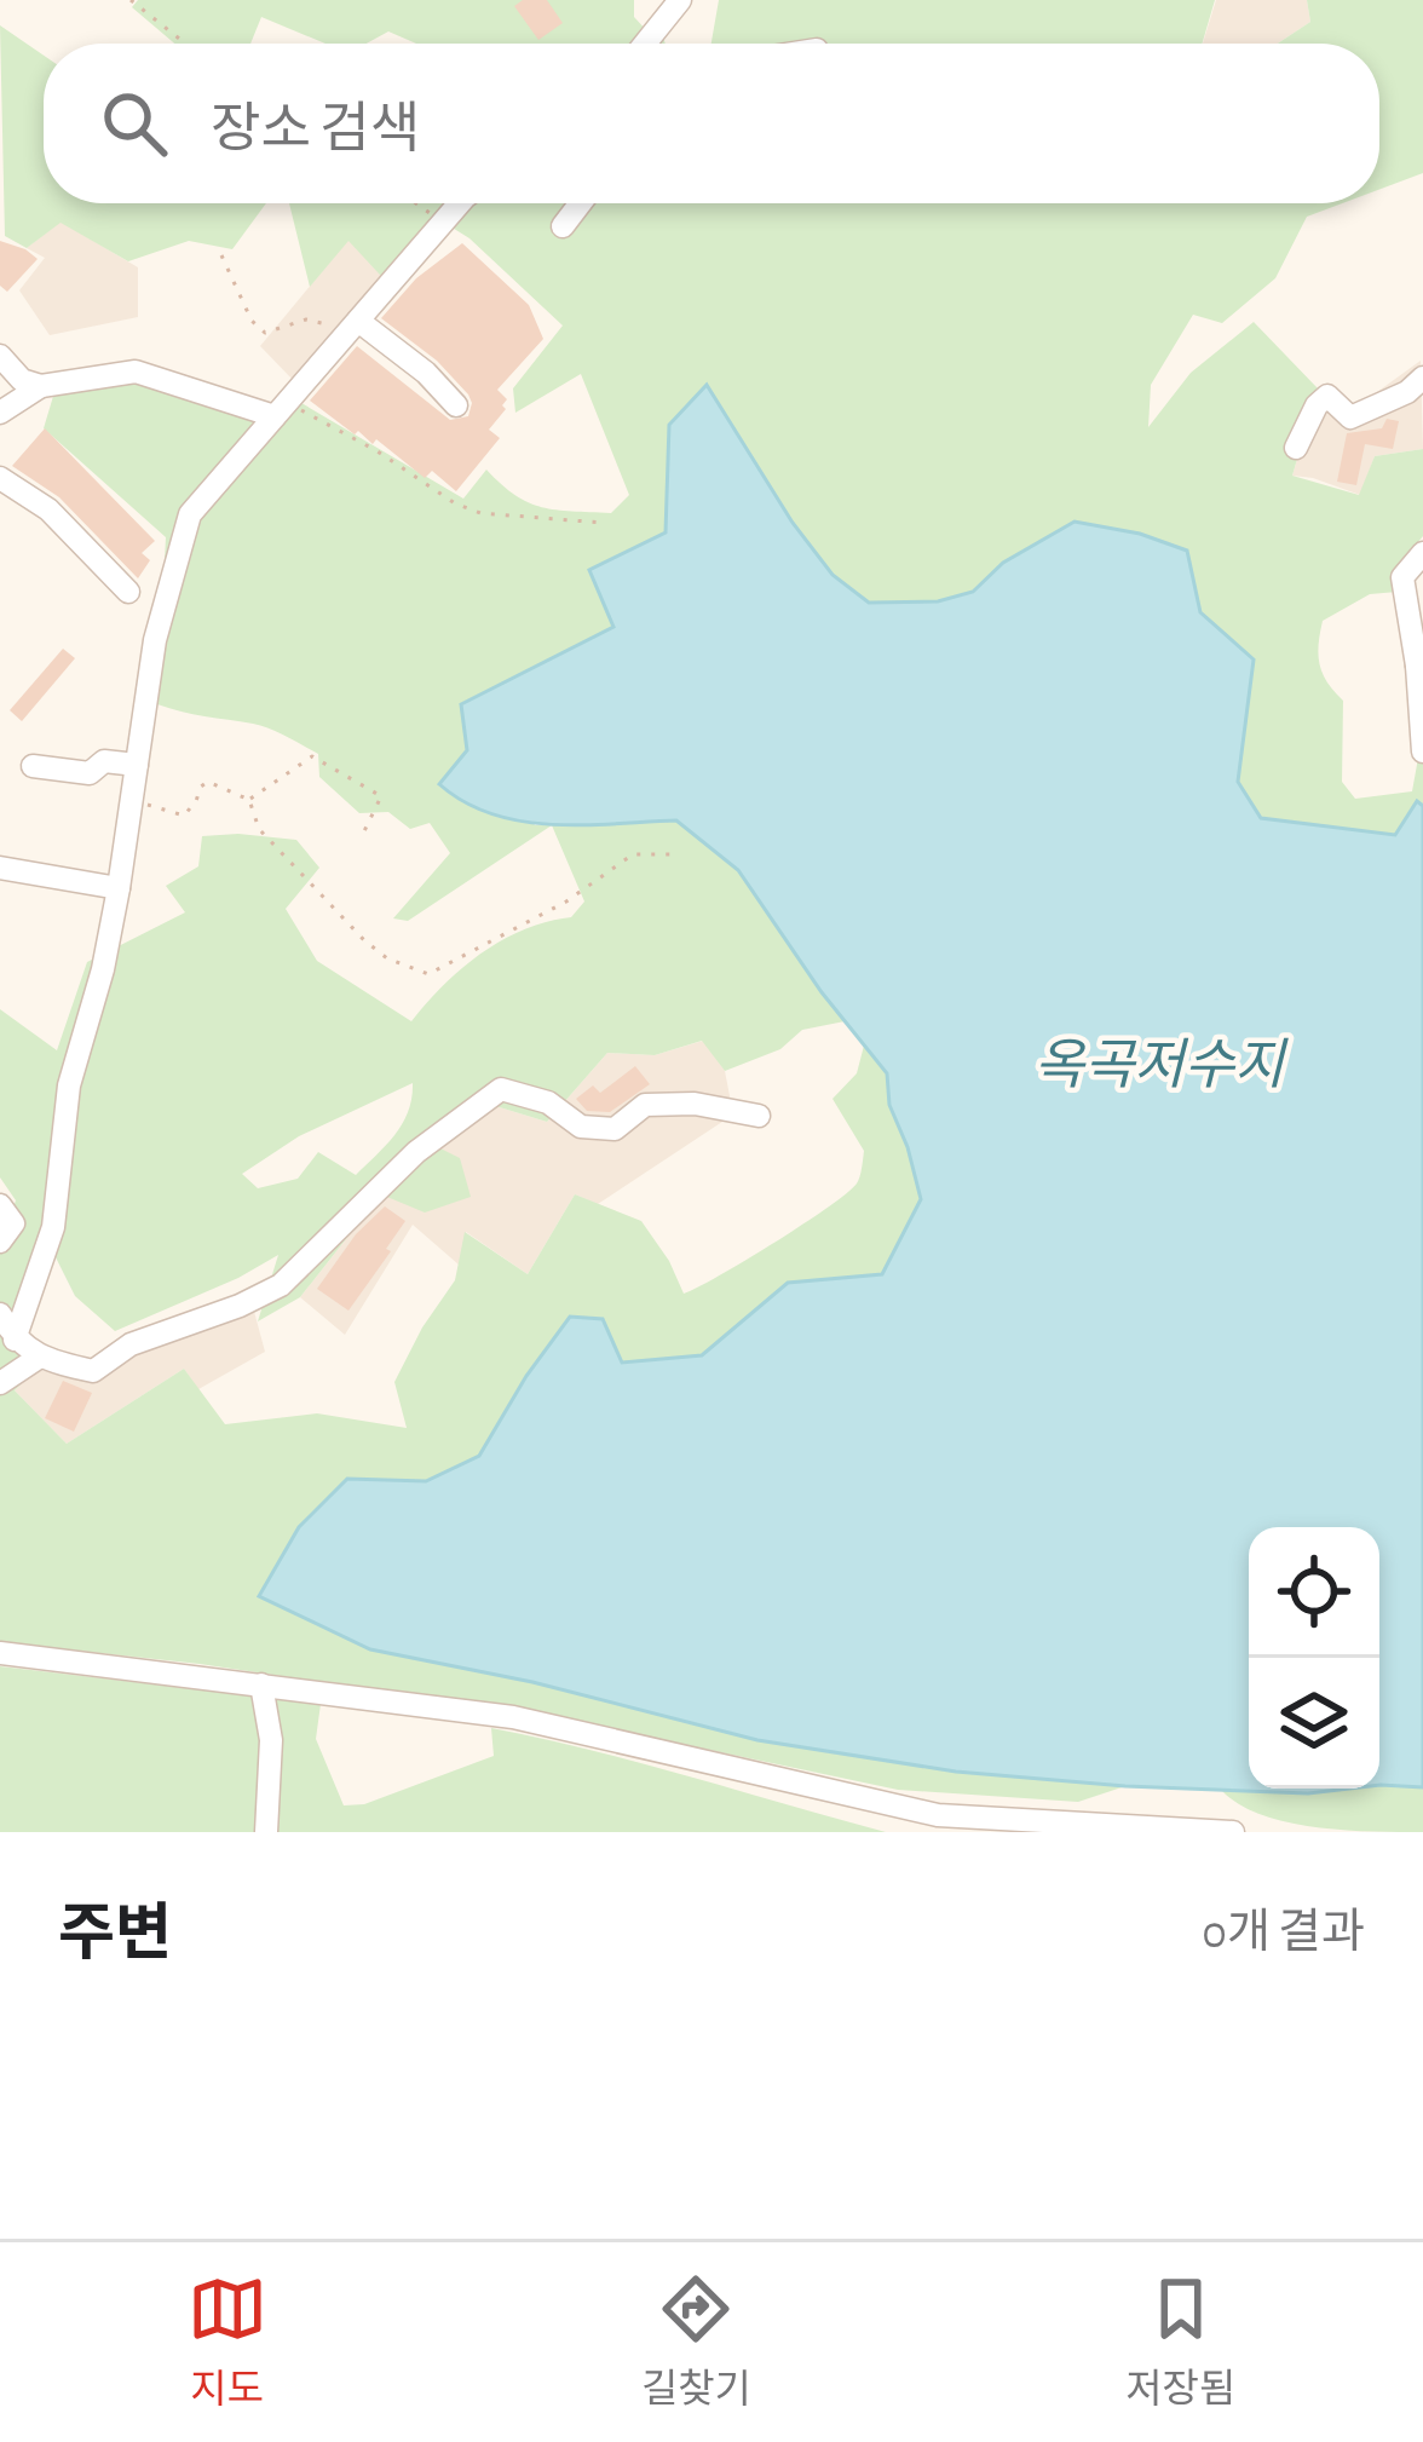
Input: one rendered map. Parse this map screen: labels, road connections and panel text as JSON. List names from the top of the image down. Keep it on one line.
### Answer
{"water":["옥곡저수지"],"page":{"search":"장소 검색","heading":["주변","0개 결과"],"nav":["지도","길찾기","저장됨"]}}
